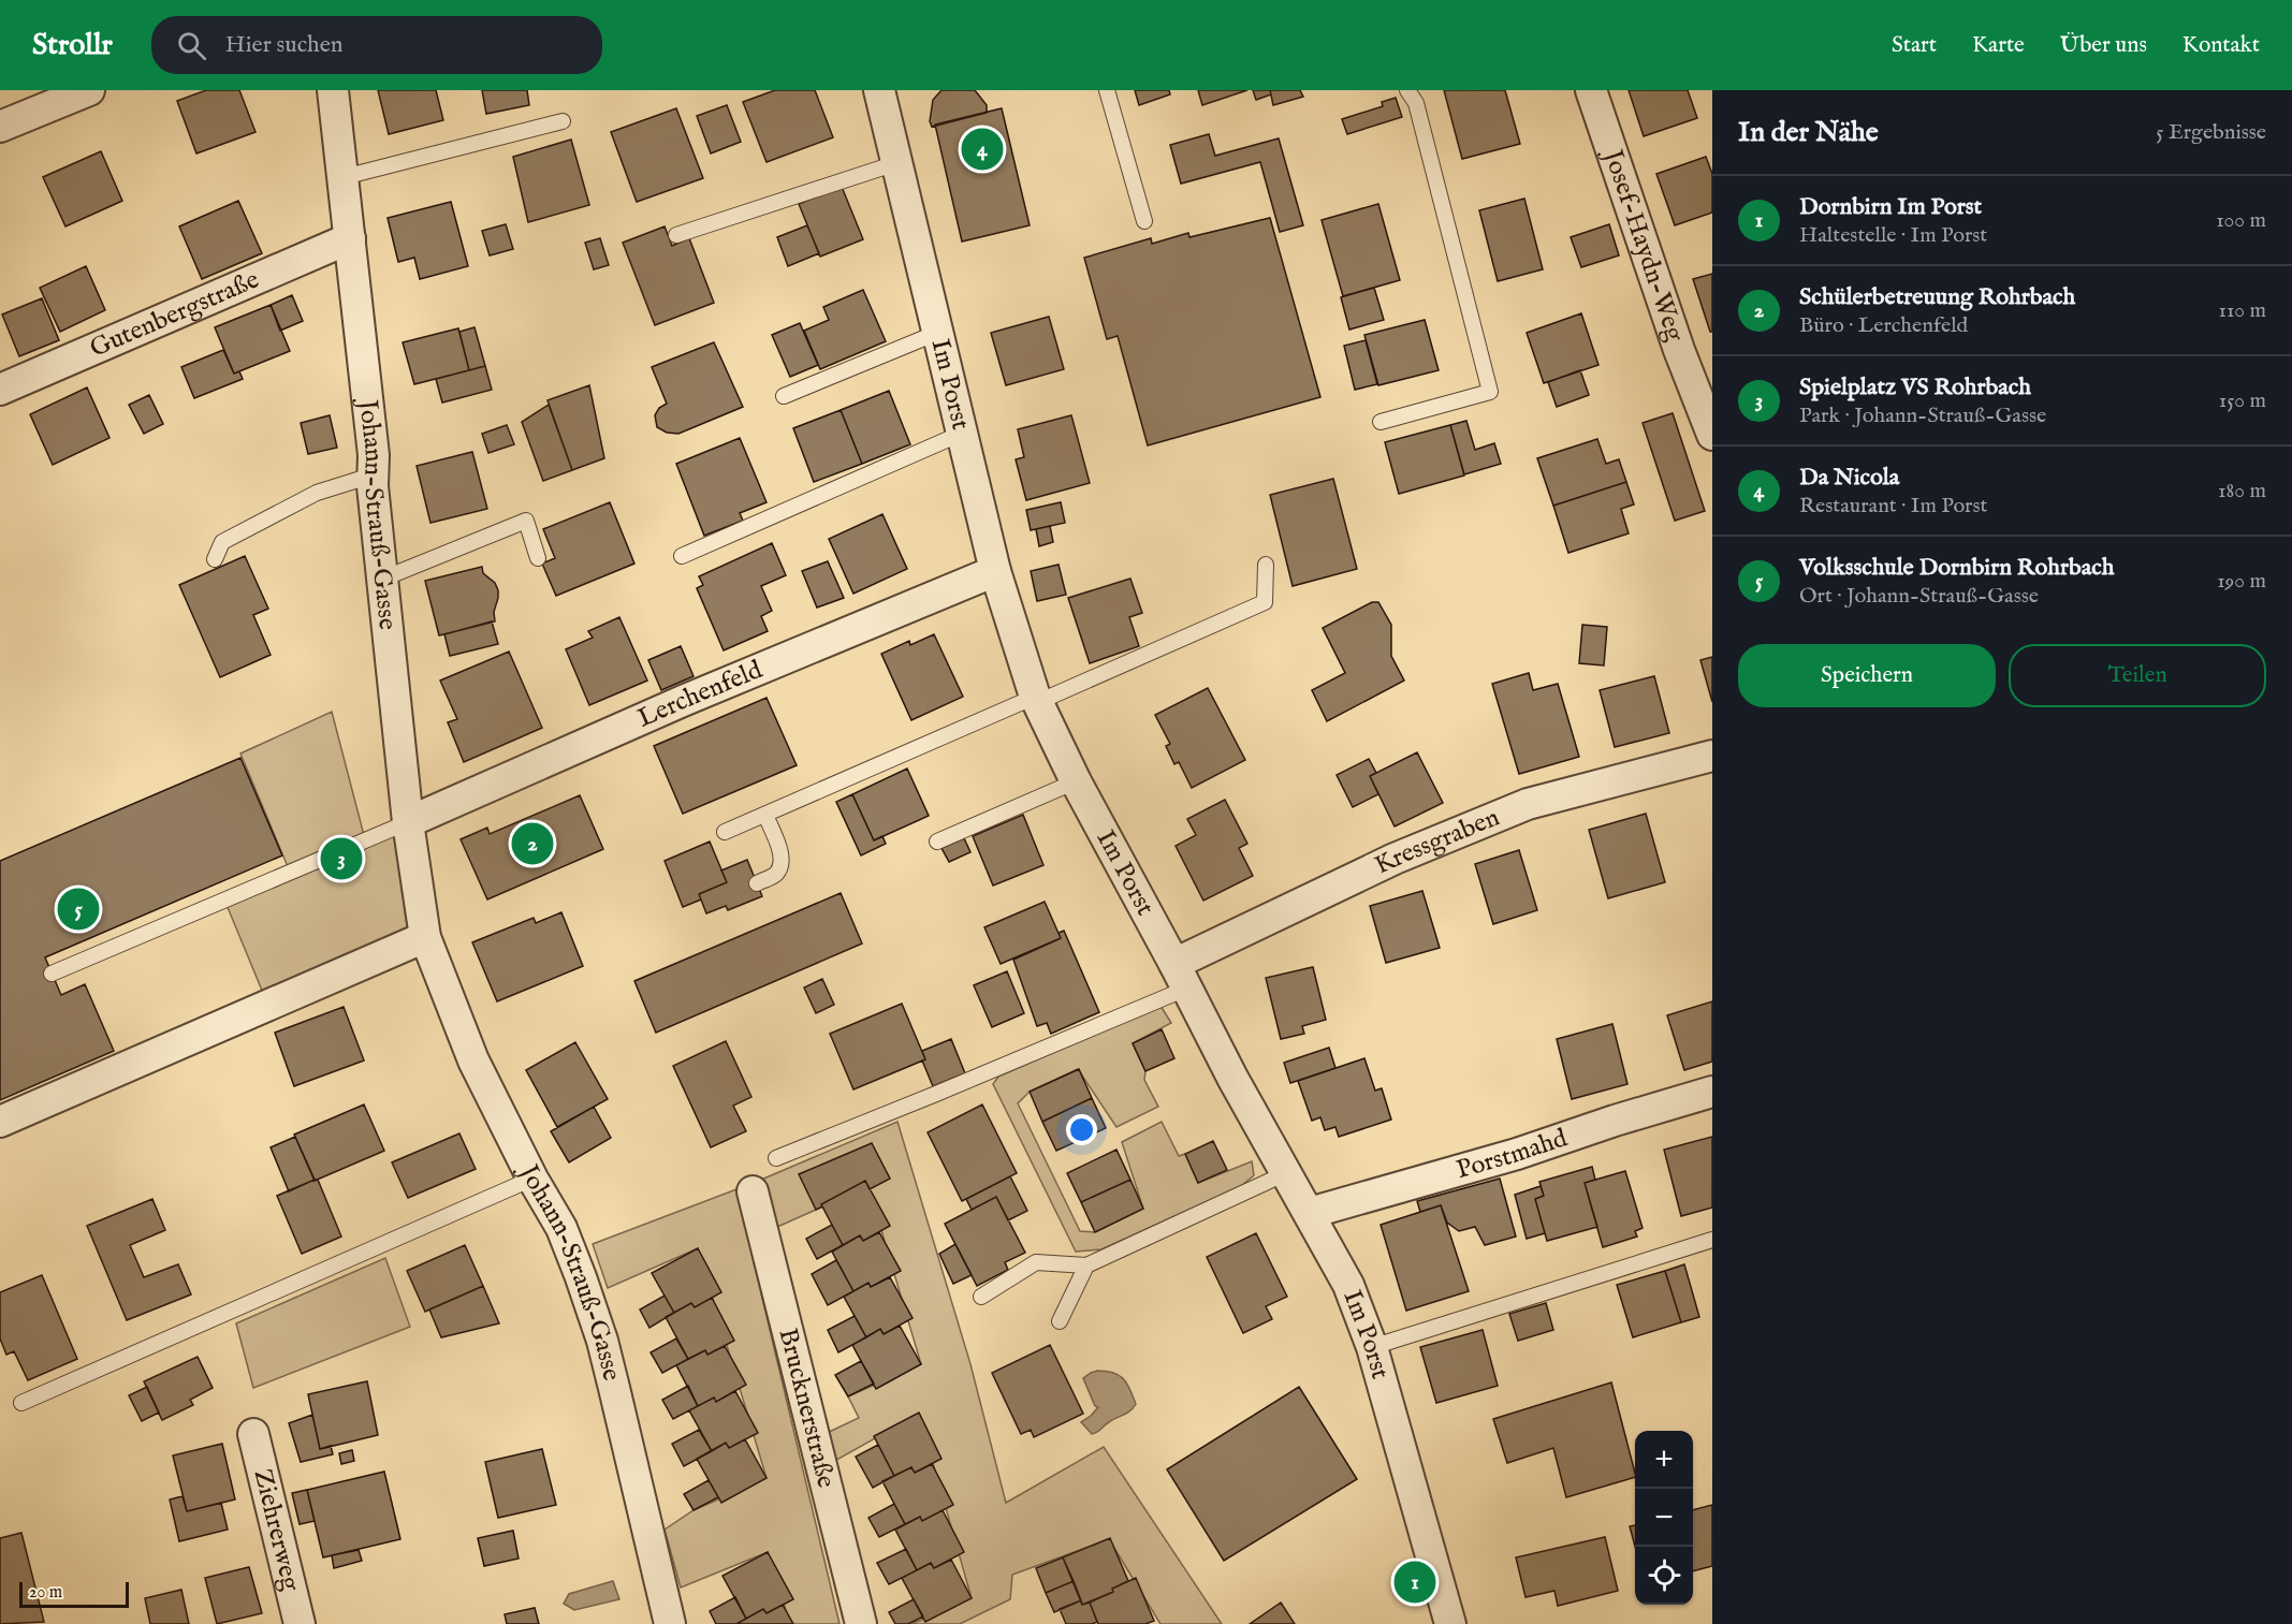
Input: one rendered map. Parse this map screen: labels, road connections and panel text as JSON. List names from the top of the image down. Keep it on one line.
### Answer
{"streets":{"street":["Josef-Haydn-Weg","Gutenbergstraße","Im Porst","Johann-Strauß-Gasse","Lerchenfeld","Kressgraben","Porstmahd","Brucknerstraße","Ziehrerweg"]},"crossings":[["Gutenbergstraße","Johann-Strauß-Gasse"],["Im Porst","Lerchenfeld"],["Im Porst","Kressgraben"],["Im Porst","Porstmahd"],["Johann-Strauß-Gasse","Lerchenfeld"]],"scale_bar":"20 m","page":{"header":"Strollr","search":"Hier suchen","nav":["Start","Karte","Über uns","Kontakt"],"heading":["In der Nähe","5 Ergebnisse"],"pins":["4","2","3","5","1"],"list":[{"mark":"1","name":"Dornbirn Im Porst","note":"Haltestelle · Im Porst","value":"100 m"},{"mark":"2","name":"Schülerbetreuung Rohrbach","note":"Büro · Lerchenfeld","value":"110 m"},{"mark":"3","name":"Spielplatz VS Rohrbach","note":"Park · Johann-Strauß-Gasse","value":"150 m"},{"mark":"4","name":"Da Nicola","note":"Restaurant · Im Porst","value":"180 m"},{"mark":"5","name":"Volksschule Dornbirn Rohrbach","note":"Ort · Johann-Strauß-Gasse","value":"190 m"}],"buttons":["Speichern","Teilen"],"map_buttons":["+","−"],"scale":"20 m"}}
